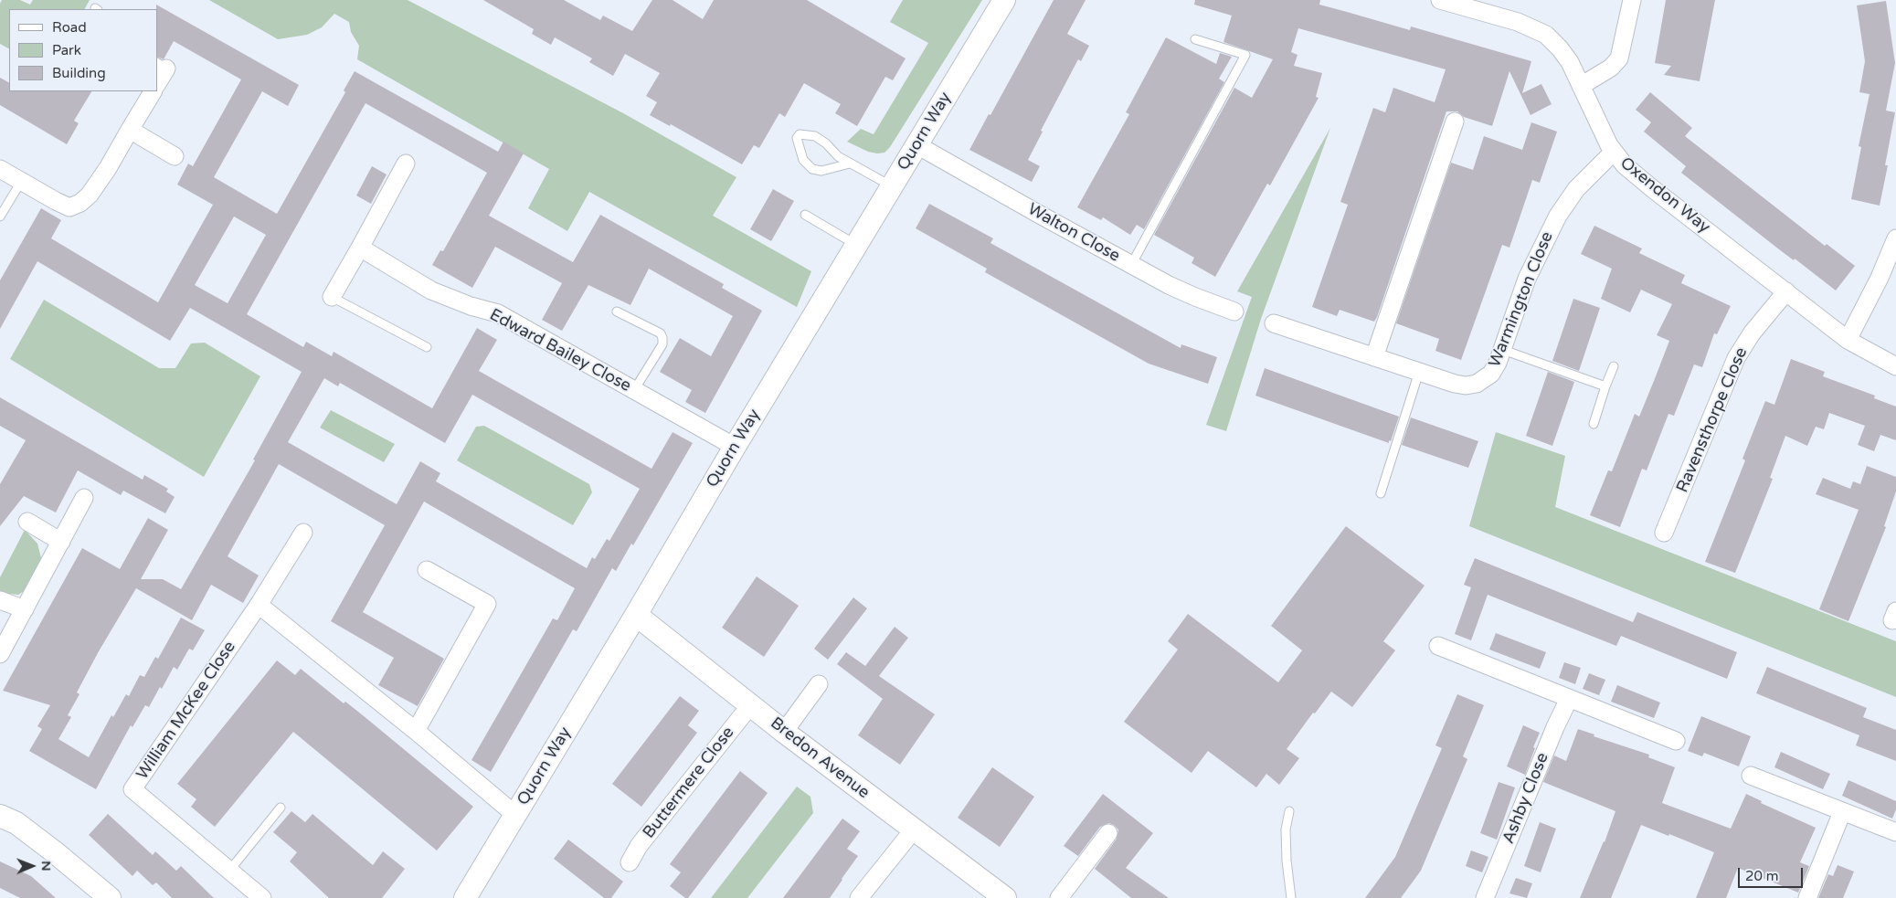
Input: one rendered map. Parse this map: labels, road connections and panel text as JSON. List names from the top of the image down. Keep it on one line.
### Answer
{"streets":{"street":["Quorn Way","Oxendon Way","Walton Close","Warmington Close","Edward Bailey Close","Ravensthorpe Close","William McKee Close","Bredon Avenue","Buttermere Close","Ashby Close"]},"crossings":[["Quorn Way","Walton Close"],["Quorn Way","Edward Bailey Close"],["Quorn Way","Bredon Avenue"],["Oxendon Way","Warmington Close"],["Oxendon Way","Ravensthorpe Close"],["Bredon Avenue","Buttermere Close"]],"legend":["Road","Park","Building"],"scale_bar":"20 m","north":"right"}
